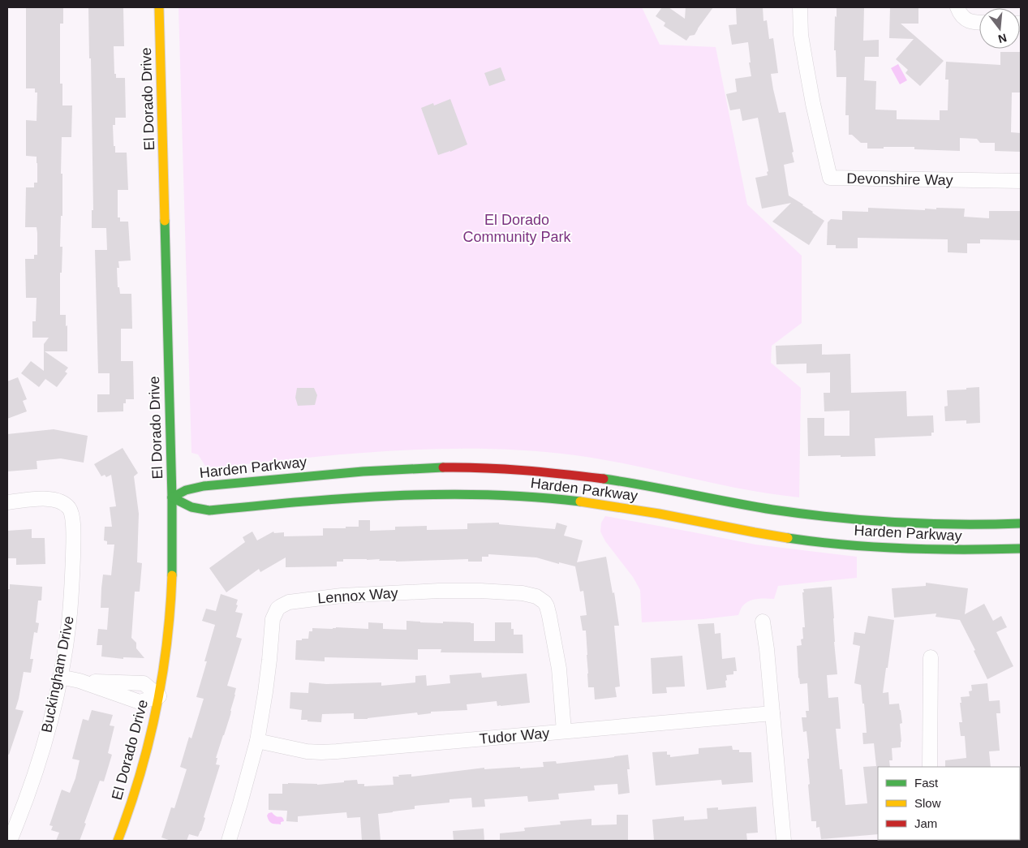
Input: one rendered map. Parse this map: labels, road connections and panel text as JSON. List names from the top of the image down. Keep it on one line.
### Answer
{"streets":{"street":["El Dorado Drive","Devonshire Way","Harden Parkway","Lennox Way","Buckingham Drive","Tudor Way"]},"crossings":[["El Dorado Drive","Harden Parkway"],["Lennox Way","Tudor Way"]],"parks":["El Dorado Community Park"],"legend":["Fast","Slow","Jam"],"north":"bottom"}
